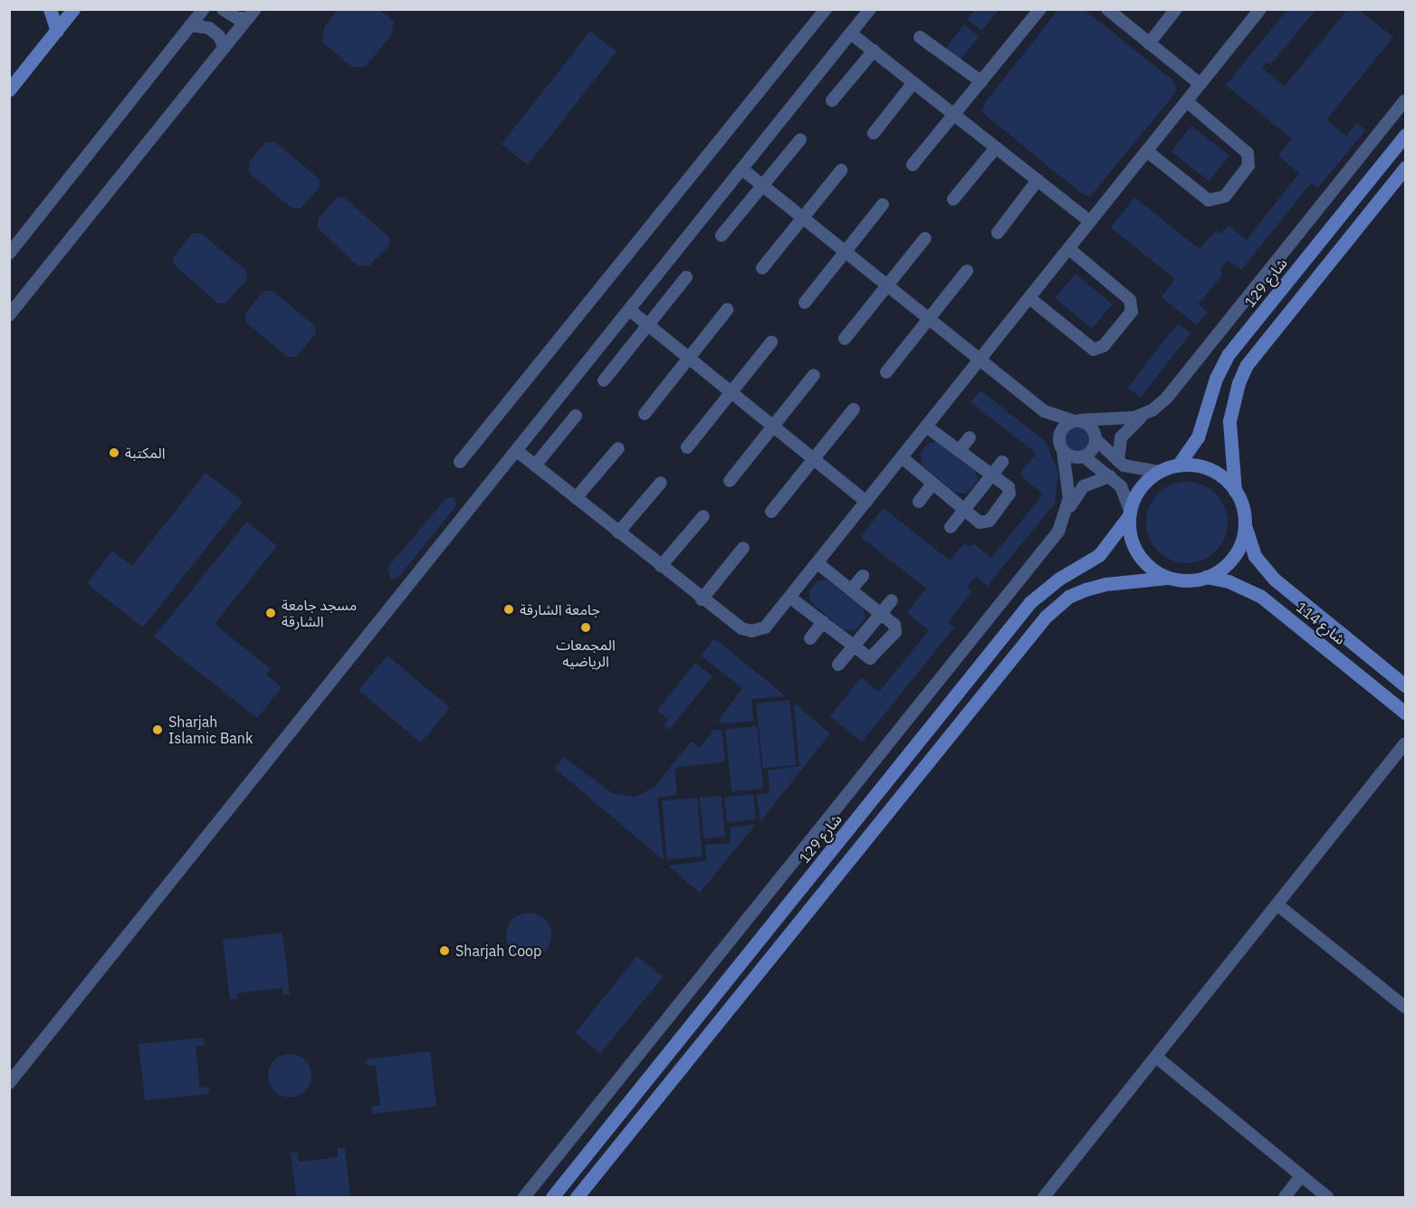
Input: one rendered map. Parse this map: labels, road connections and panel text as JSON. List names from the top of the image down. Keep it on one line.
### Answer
{"streets":{"street":["شارع 129","شارع 114"]},"crossings":[["شارع 129","شارع 114"]],"places":["المكتبة","جامعة الشارقة","مسجد جامعة الشارقة","المجمعات الرياضيه","Sharjah Islamic Bank","Sharjah Coop"]}
